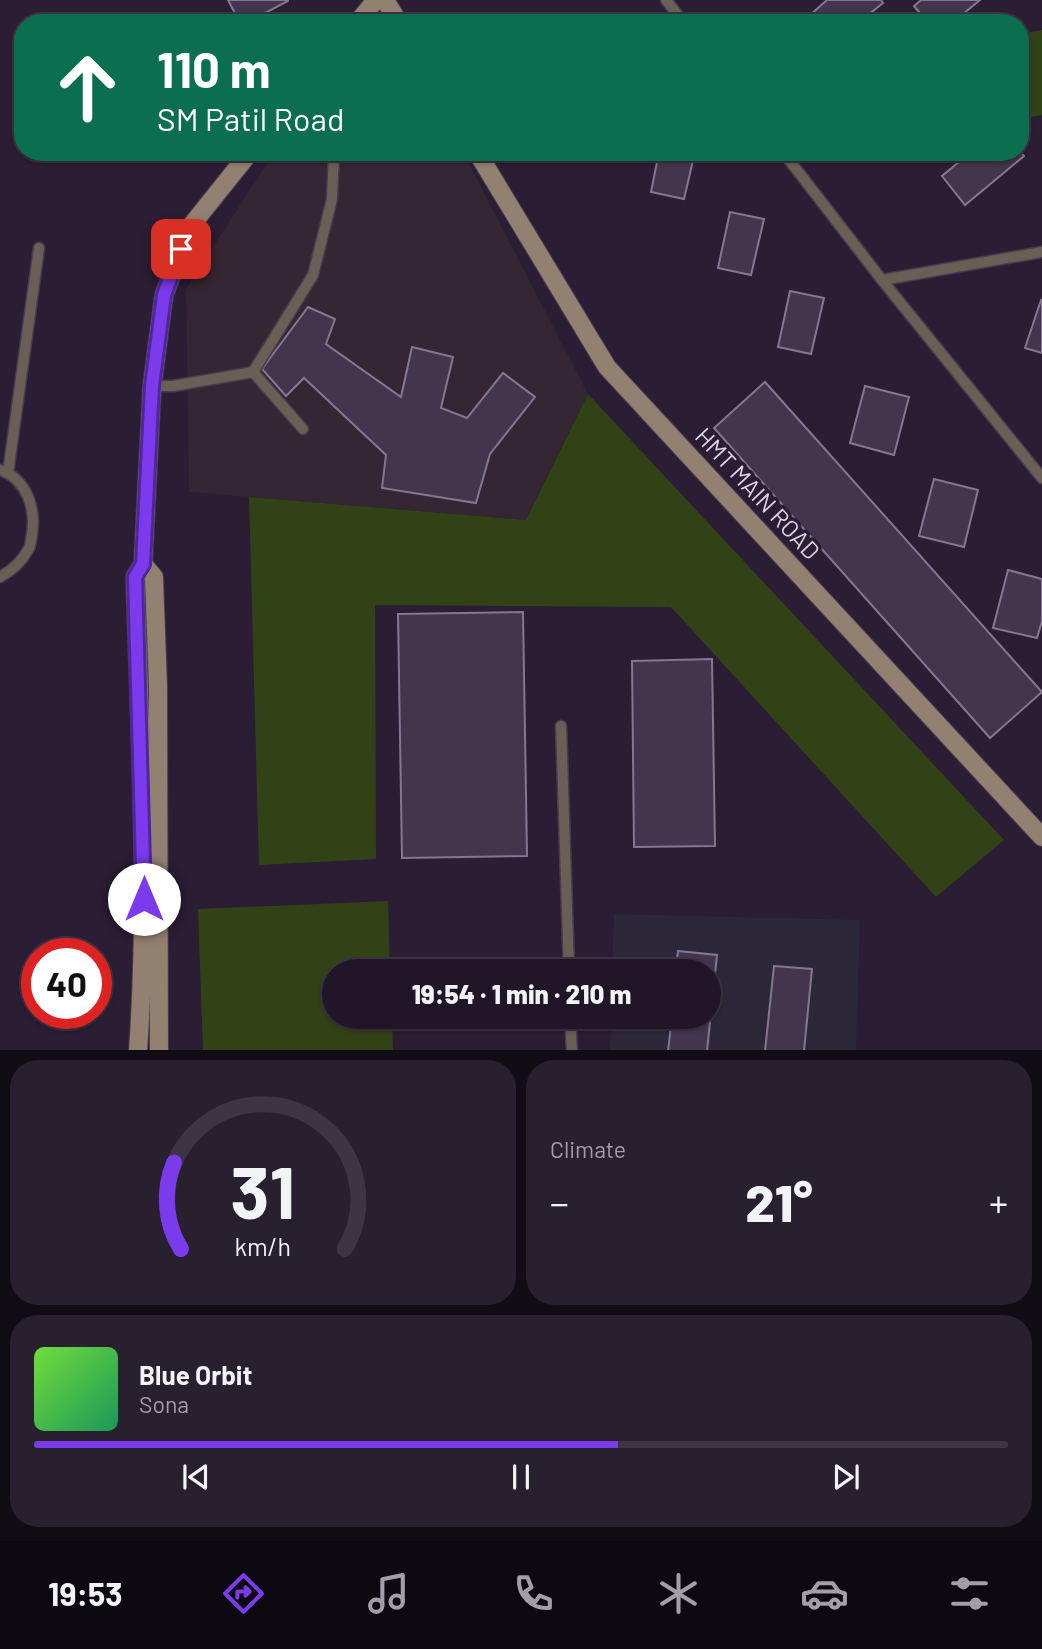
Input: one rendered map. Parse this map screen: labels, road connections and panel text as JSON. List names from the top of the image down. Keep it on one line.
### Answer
{"streets":{"street":["HMT MAIN ROAD"]},"page":{"turn":["110 m","SM Patil Road"],"limit":"40","trip":"19:54 · 1 min · 210 m","tile":"Climate","heat":["−","21°","+"],"song":["Blue Orbit","Sona"],"tabs":"19:53","gauge":["31","km/h"]}}
